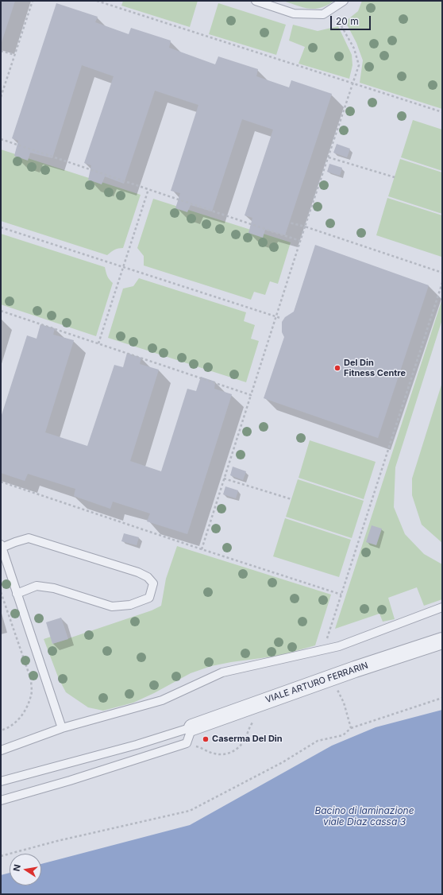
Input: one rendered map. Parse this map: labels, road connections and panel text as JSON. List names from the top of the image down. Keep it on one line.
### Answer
{"streets":{"street":["VIALE ARTURO FERRARIN"]},"water":["Bacino di laminazione viale Diaz cassa 3"],"places":["Del Din Fitness Centre","Caserma Del Din"],"scale_bar":"20 m","north":"left"}
